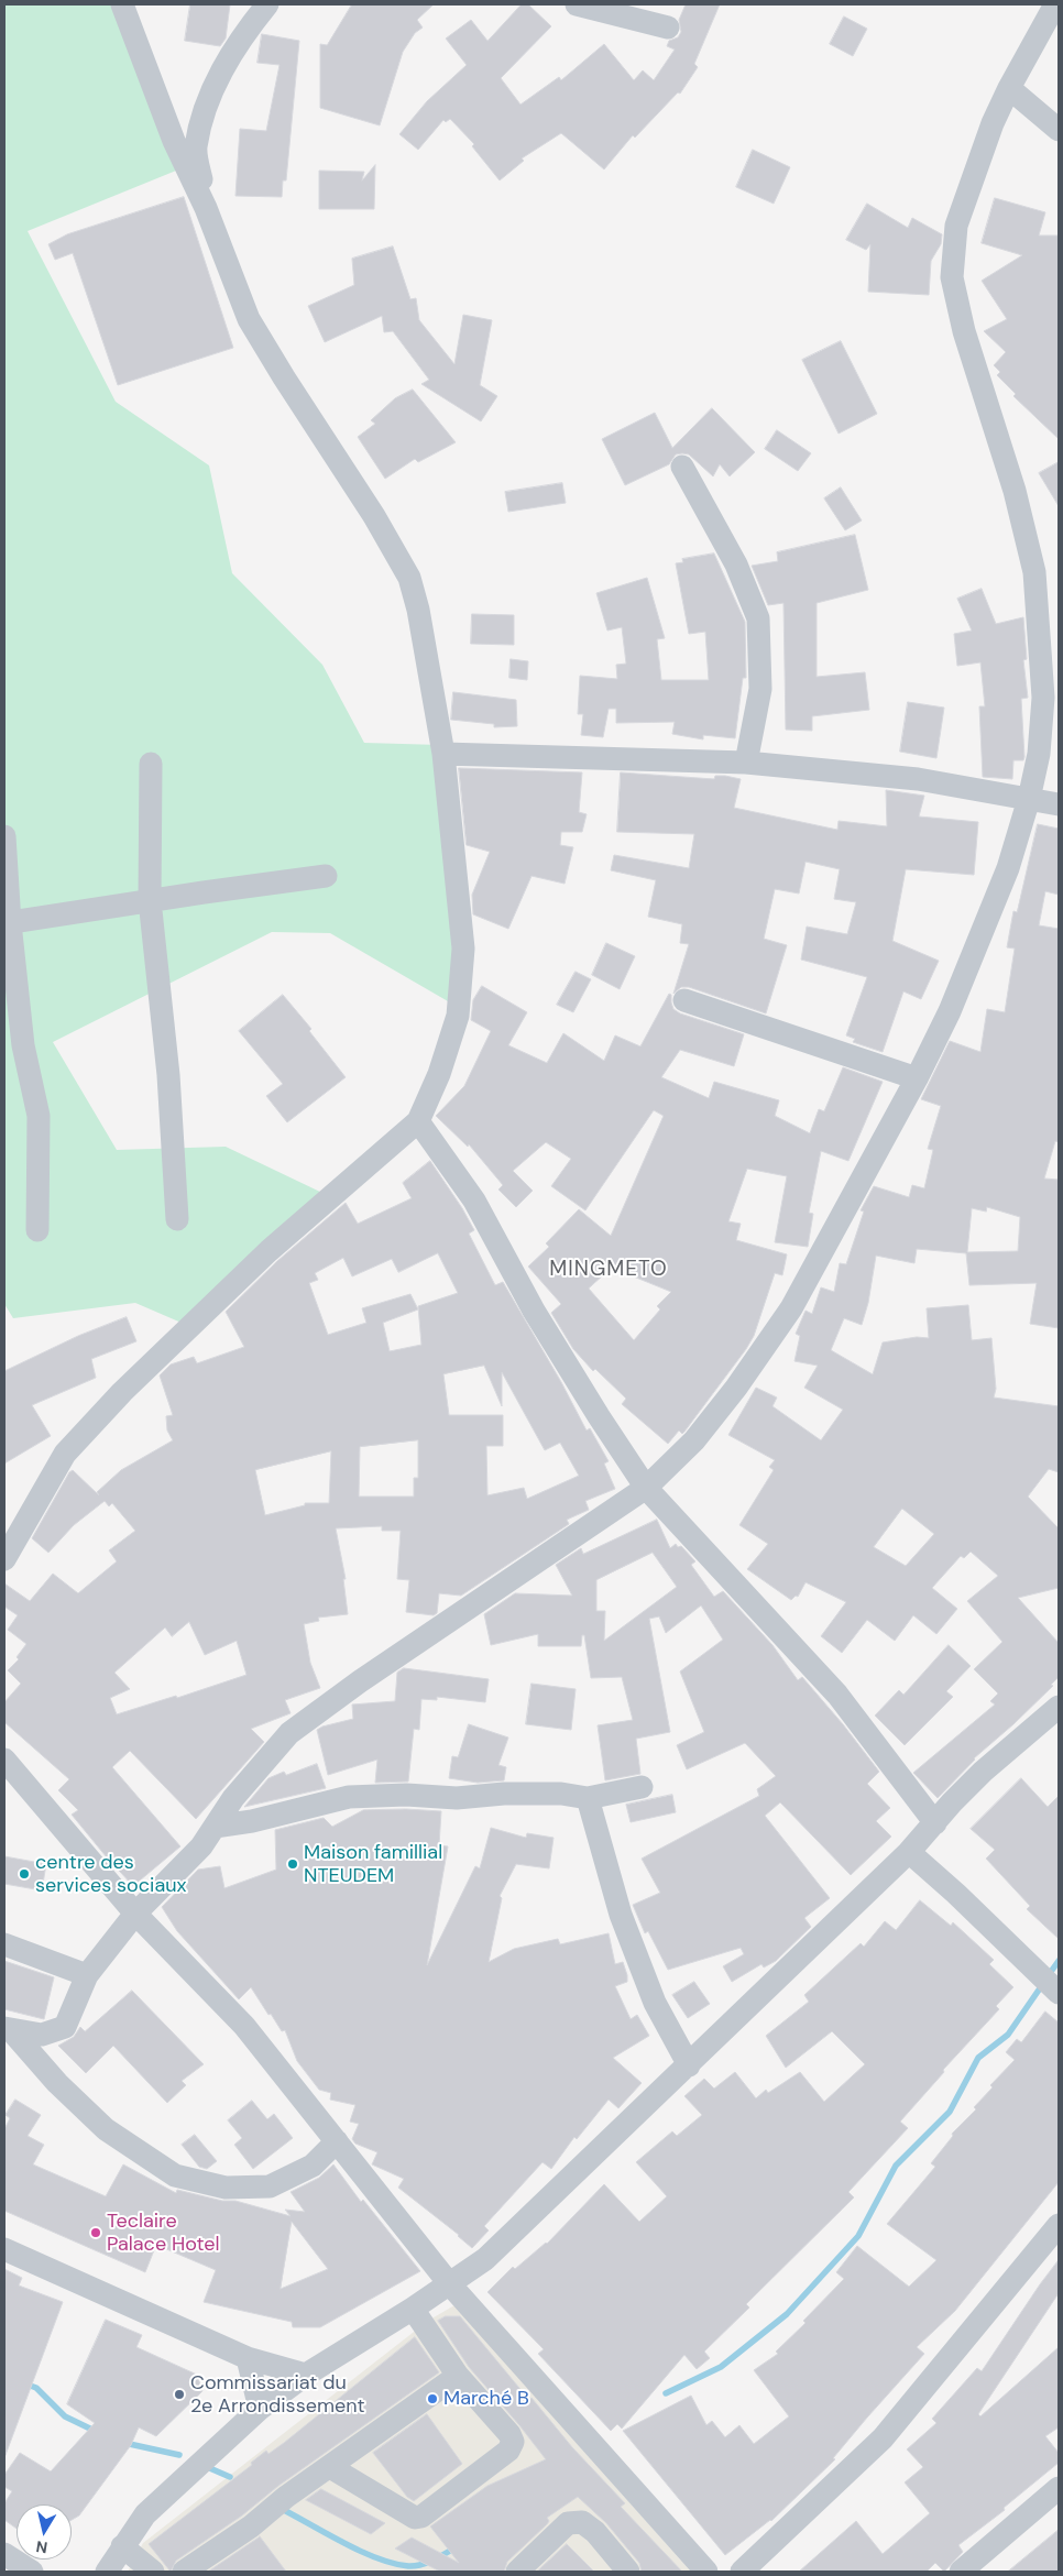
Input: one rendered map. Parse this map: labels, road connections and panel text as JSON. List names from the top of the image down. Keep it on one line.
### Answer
{"districts":["MINGMETO"],"places":["Maison famillial NTEUDEM","centre des services sociaux","Teclaire Palace Hotel","Commissariat du 2e Arrondissement","Marché B"],"north":"bottom"}
